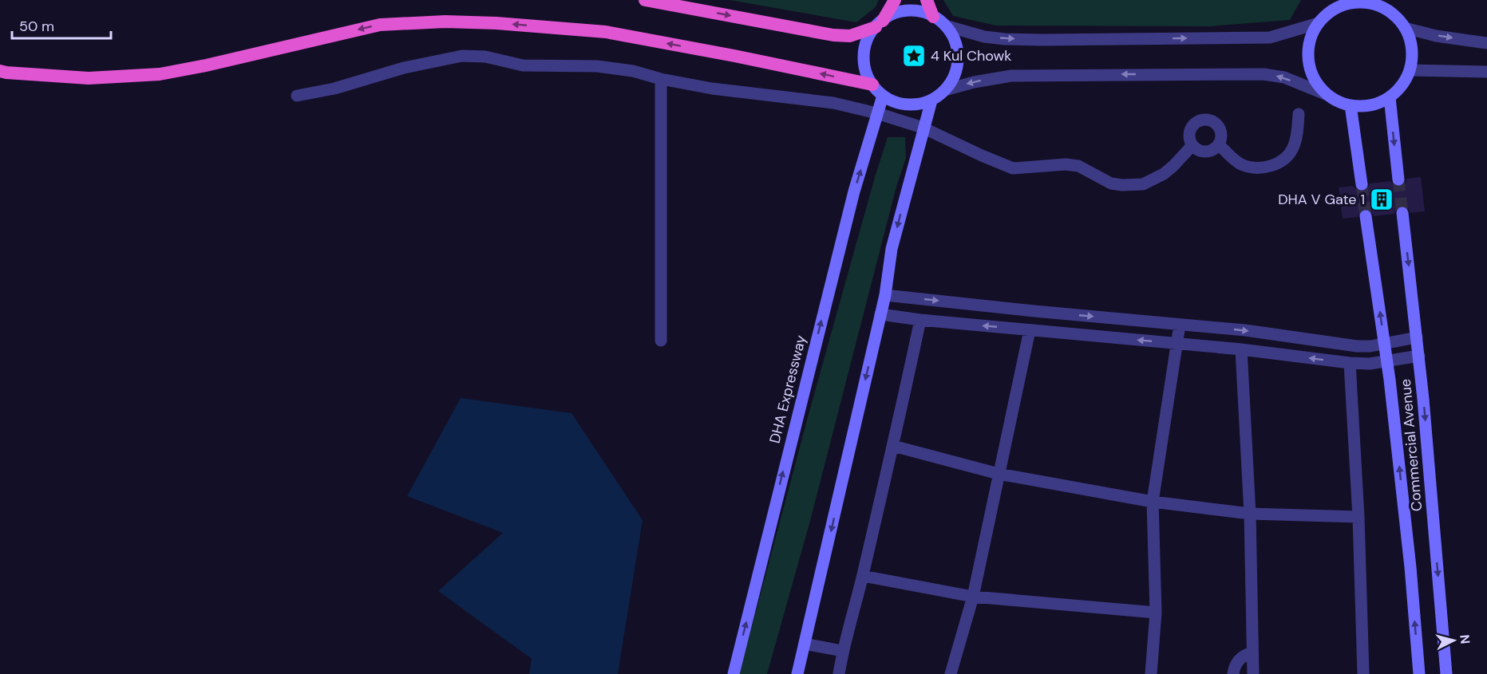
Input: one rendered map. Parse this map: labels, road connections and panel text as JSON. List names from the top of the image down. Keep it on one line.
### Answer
{"streets":{"main road":["DHA Expressway","Commercial Avenue"]},"places":{"place":["4 Kul Chowk"],"building":["DHA V Gate 1"]},"scale_bar":"50 m","north":"right"}
